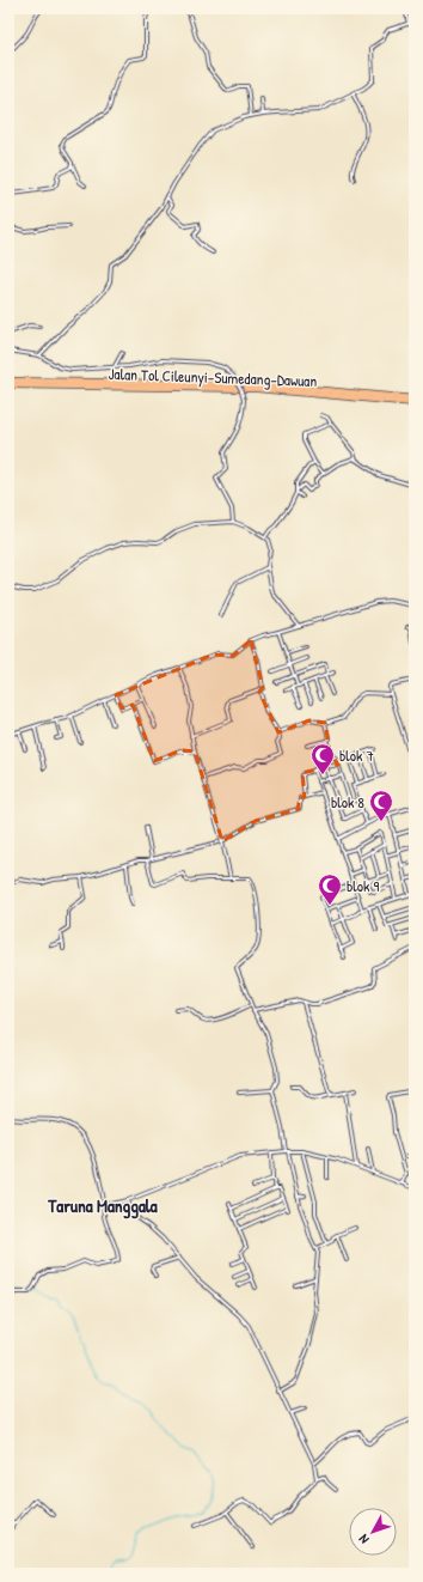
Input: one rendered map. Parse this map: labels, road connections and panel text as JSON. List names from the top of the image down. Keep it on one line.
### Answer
{"streets":{"highway":["Jalan Tol Cileunyi–Sumedang–Dawuan"]},"districts":["Taruna Manggala"],"places":{"mosque":["blok 7","blok 8","blok 9"]},"north":"bottom left"}
